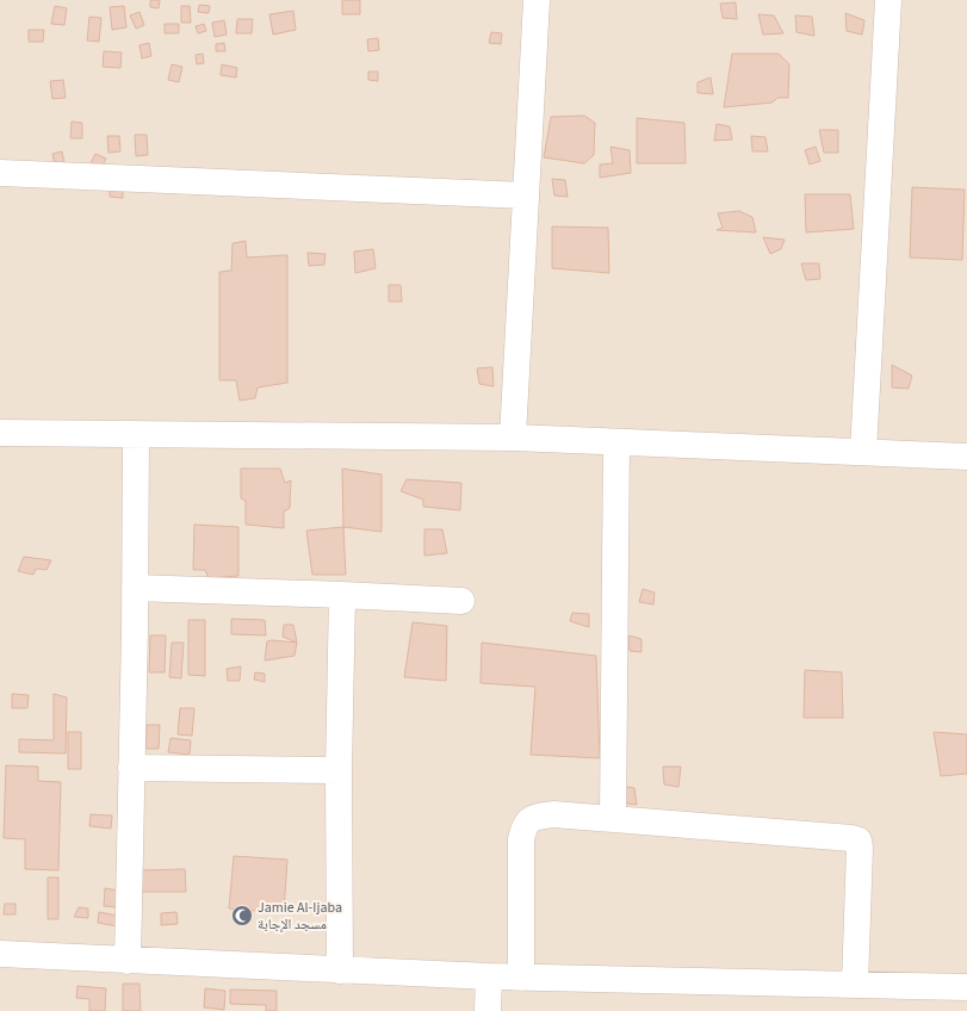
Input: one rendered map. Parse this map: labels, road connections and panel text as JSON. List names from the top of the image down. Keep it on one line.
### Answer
{"places":{"mosque":["Jamie Al-Ijaba مسجد الإجابة"]}}
